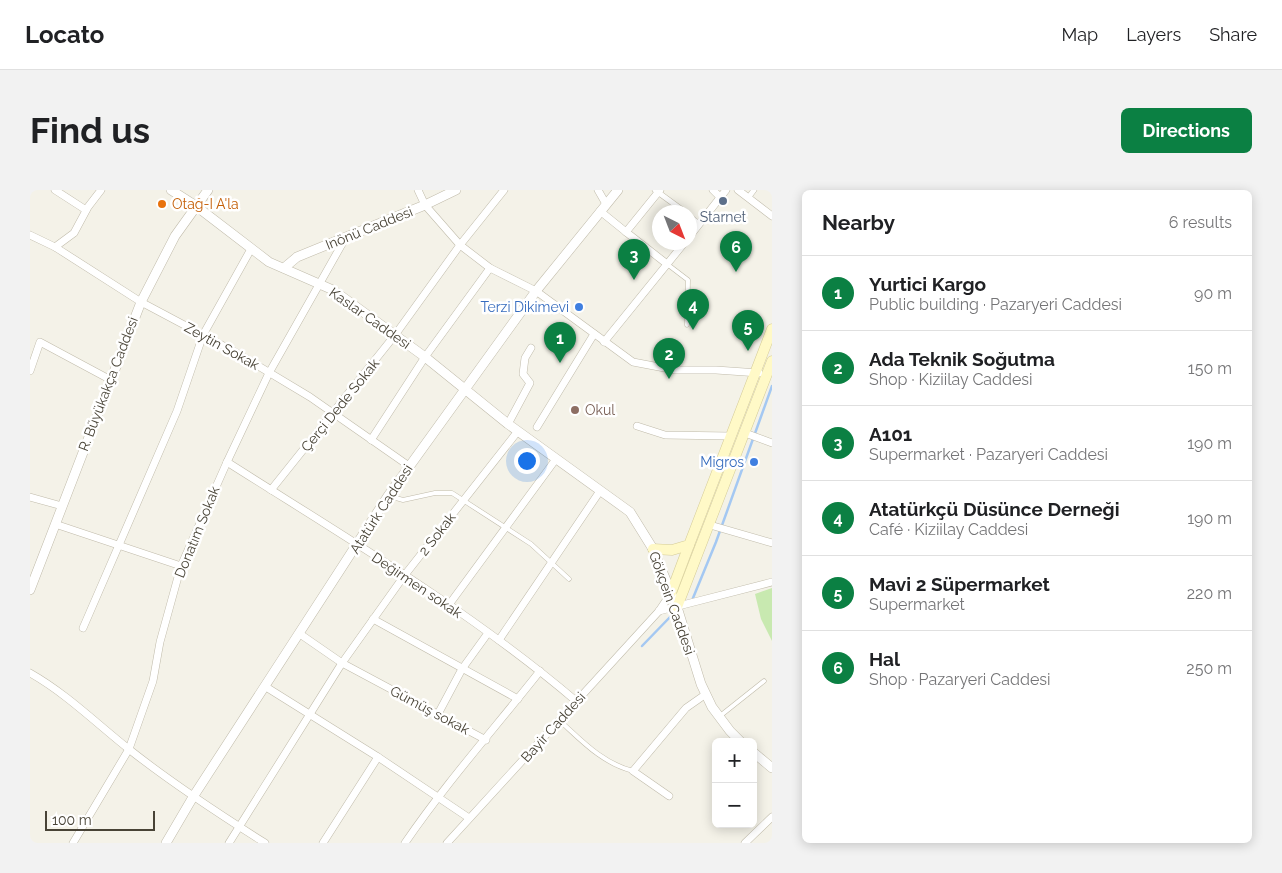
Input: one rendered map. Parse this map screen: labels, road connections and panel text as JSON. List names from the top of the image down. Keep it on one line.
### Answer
{"streets":{"street":["Inönü Caddesi","Kaslar Caddesi","Zeytin Sokak","R. Büyükakça Caddesi","Çerçi Dede Sokak","Atatürk Caddesi","Donatım Sokak","2 Sokak","Değirmen sokak","Gökçein Caddesi","Gümüş sokak","Bayir Caddesi"]},"crossings":[["Inönü Caddesi","Kaslar Caddesi"],["Inönü Caddesi","Donatım Sokak"],["Kaslar Caddesi","R. Büyükakça Caddesi"],["Kaslar Caddesi","Çerçi Dede Sokak"],["Kaslar Caddesi","Atatürk Caddesi"],["Kaslar Caddesi","Donatım Sokak"],["Kaslar Caddesi","Gökçein Caddesi"],["Zeytin Sokak","R. Büyükakça Caddesi"],["Zeytin Sokak","Çerçi Dede Sokak"],["Zeytin Sokak","Atatürk Caddesi"],["Zeytin Sokak","Donatım Sokak"],["Çerçi Dede Sokak","Değirmen sokak"],["Atatürk Caddesi","Değirmen sokak"],["Atatürk Caddesi","Gökçein Caddesi"],["Atatürk Caddesi","Gümüş sokak"],["Donatım Sokak","Değirmen sokak"],["2 Sokak","Değirmen sokak"],["2 Sokak","Gökçein Caddesi"],["2 Sokak","Gümüş sokak"],["Değirmen sokak","Gümüş sokak"],["Değirmen sokak","Bayir Caddesi"],["Gökçein Caddesi","Bayir Caddesi"]],"places":["Starnet","Otağ-I A'la","Terzi Dikimevi","Okul","Migros"],"scale_bar":"100 m","north":"bottom right","page":{"header":"Locato","nav":["Map","Layers","Share"],"buttons":"Directions","title":"Find us","heading":["Nearby","6 results"],"pins":["6","3","4","5","1","2"],"list":[{"mark":"1","name":"Yurtici Kargo","note":"Public building · Pazaryeri Caddesi","value":"90 m"},{"mark":"2","name":"Ada Teknik Soğutma","note":"Shop · Kiziilay Caddesi","value":"150 m"},{"mark":"3","name":"A101","note":"Supermarket · Pazaryeri Caddesi","value":"190 m"},{"mark":"4","name":"Atatürkçü Düsünce Derneği","note":"Café · Kiziilay Caddesi","value":"190 m"},{"mark":"5","name":"Mavi 2 Süpermarket","note":"Supermarket","value":"220 m"},{"mark":"6","name":"Hal","note":"Shop · Pazaryeri Caddesi","value":"250 m"}],"map_buttons":["+","−"],"scale":"100 m"}}
